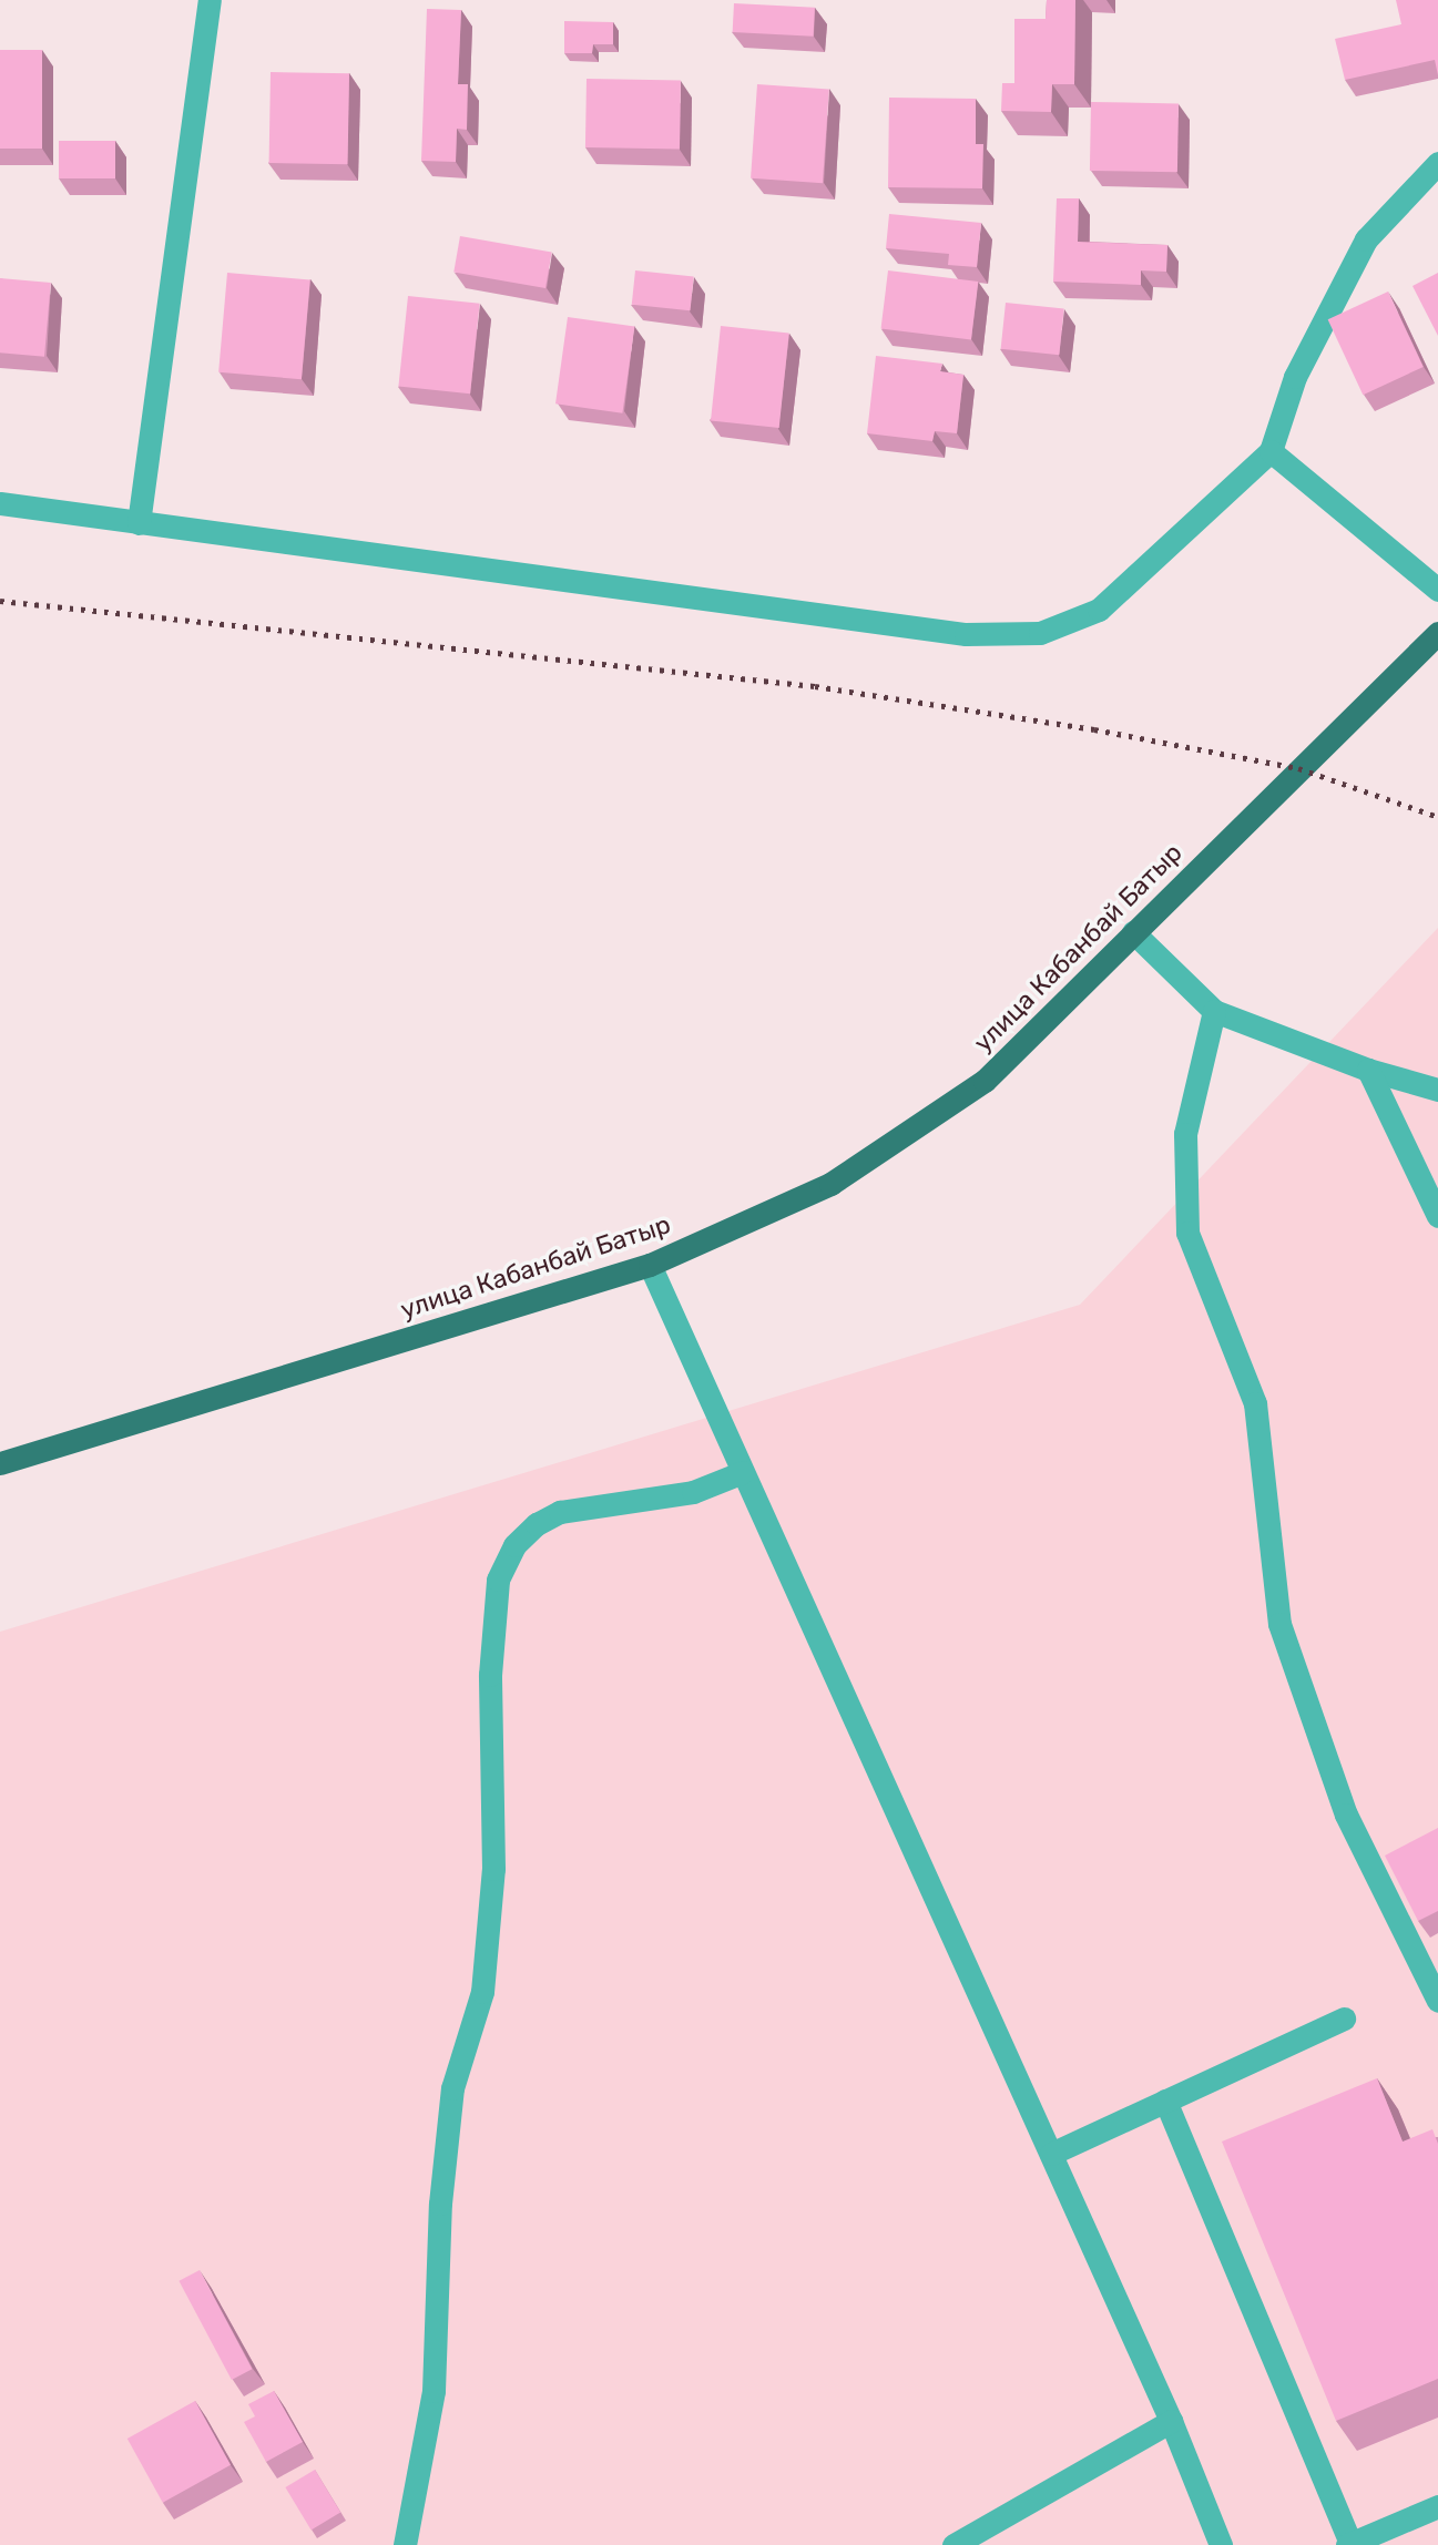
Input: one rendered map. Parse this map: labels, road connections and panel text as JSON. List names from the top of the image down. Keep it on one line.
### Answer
{"streets":{"main road":["улица Кабанбай Батыр"]}}
